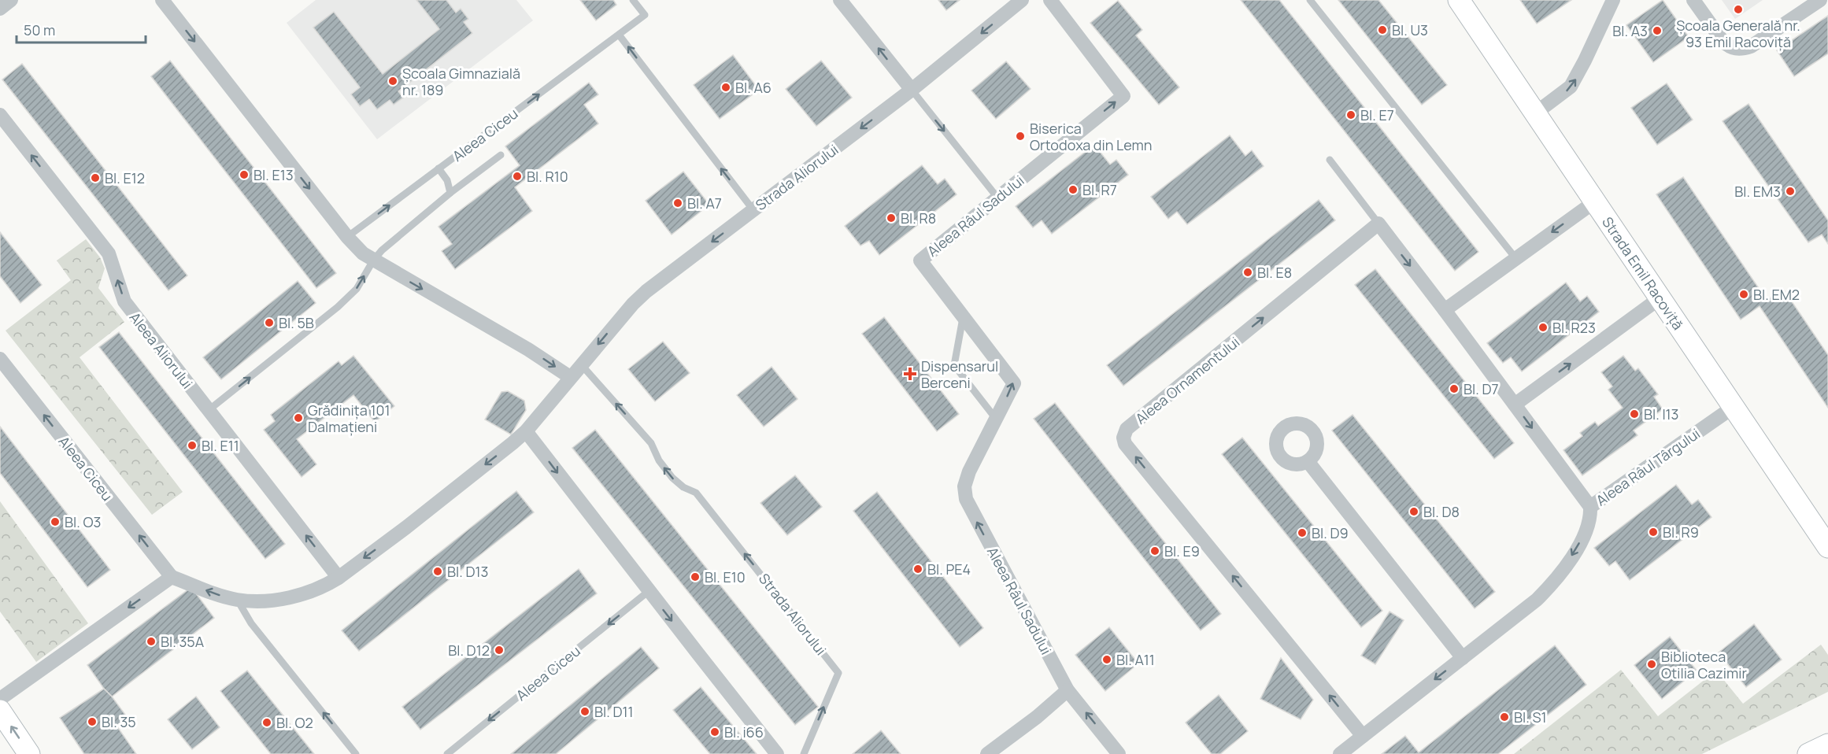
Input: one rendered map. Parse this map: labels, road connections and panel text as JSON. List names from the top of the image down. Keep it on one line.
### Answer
{"streets":{"street":["Aleea Ciceu","Strada Aliorului","Aleea Râul Sadului","Strada Emil Racoviță","Aleea Aliorului","Aleea Ornamentului","Aleea Râul Târgului"]},"crossings":[["Strada Emil Racoviță","Aleea Râul Târgului"],["Aleea Ornamentului","Aleea Râul Târgului"]],"one_way":["Aleea Râul Sadului","Aleea Aliorului","Aleea Râul Târgului"],"places":{"other":["Școala Generală nr. 93 Emil Racoviță","Bl. U3","Bl. A3","Școala Gimnazială nr. 189","Bl. A6","Bl. E7","Biserica Ortodoxa din Lemn","Bl. E13","Bl. R10","Bl. E12","Bl. R7","Bl. EM3","Bl. A7","Bl. R8","Bl. E8","Bl. EM2","Bl. 5B","Bl. R23","Bl. D7","Bl. I13","Grădinița 101 Dalmațieni","Bl. E11","Bl. D8","Bl. O3","Bl. R9","Bl. D9","Bl. E9","Bl. PE4","Bl. D13","Bl. E10","Bl. 35A","Bl. D12","Bl. A11","Biblioteca Otilia Cazimir","Bl. D11","Bl. S1","Bl. 35","Bl. O2","Bl. i66"],"health":["Dispensarul Berceni"]},"scale_bar":"50 m"}
